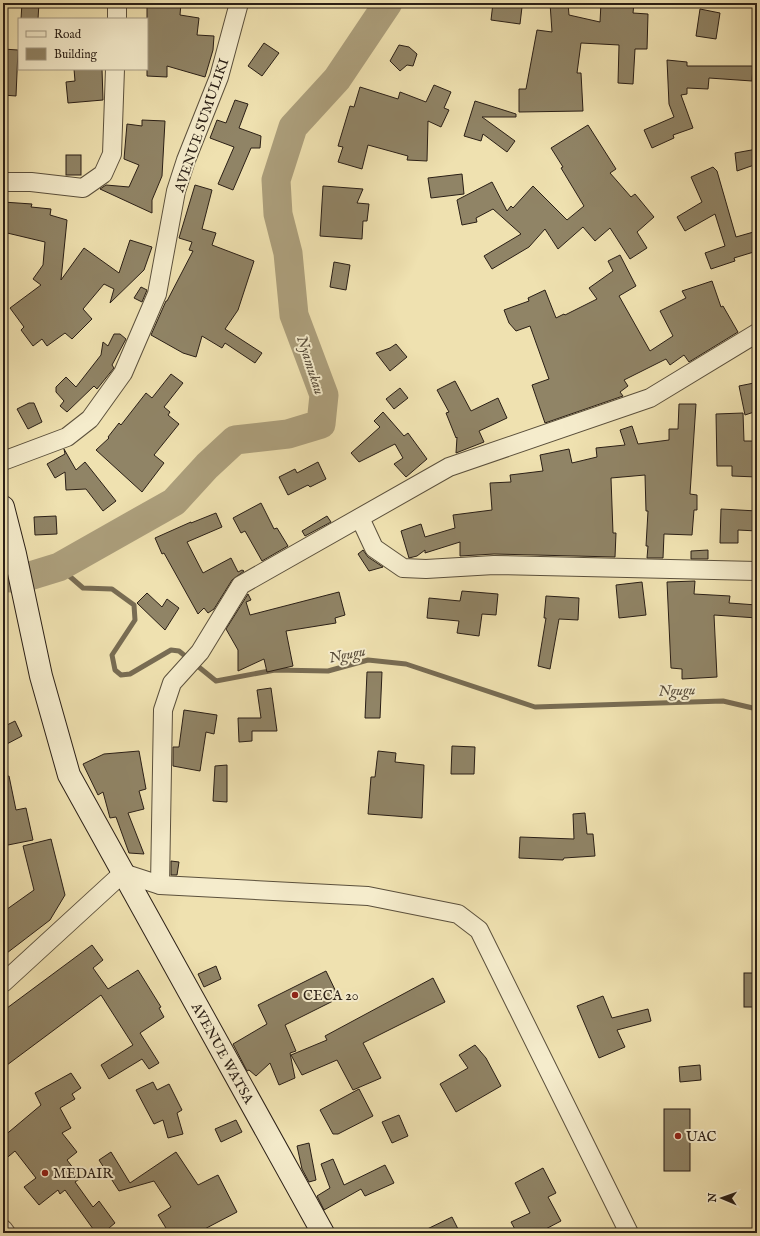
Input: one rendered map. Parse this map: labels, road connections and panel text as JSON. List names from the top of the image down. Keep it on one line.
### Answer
{"streets":{"street":["AVENUE SUMULIKI","AVENUE WATSA"]},"water":["Nyamukau","Ngugu"],"places":["CECA 20","UAC","MEDAIR"],"legend":["Road","Building"],"north":"left"}
